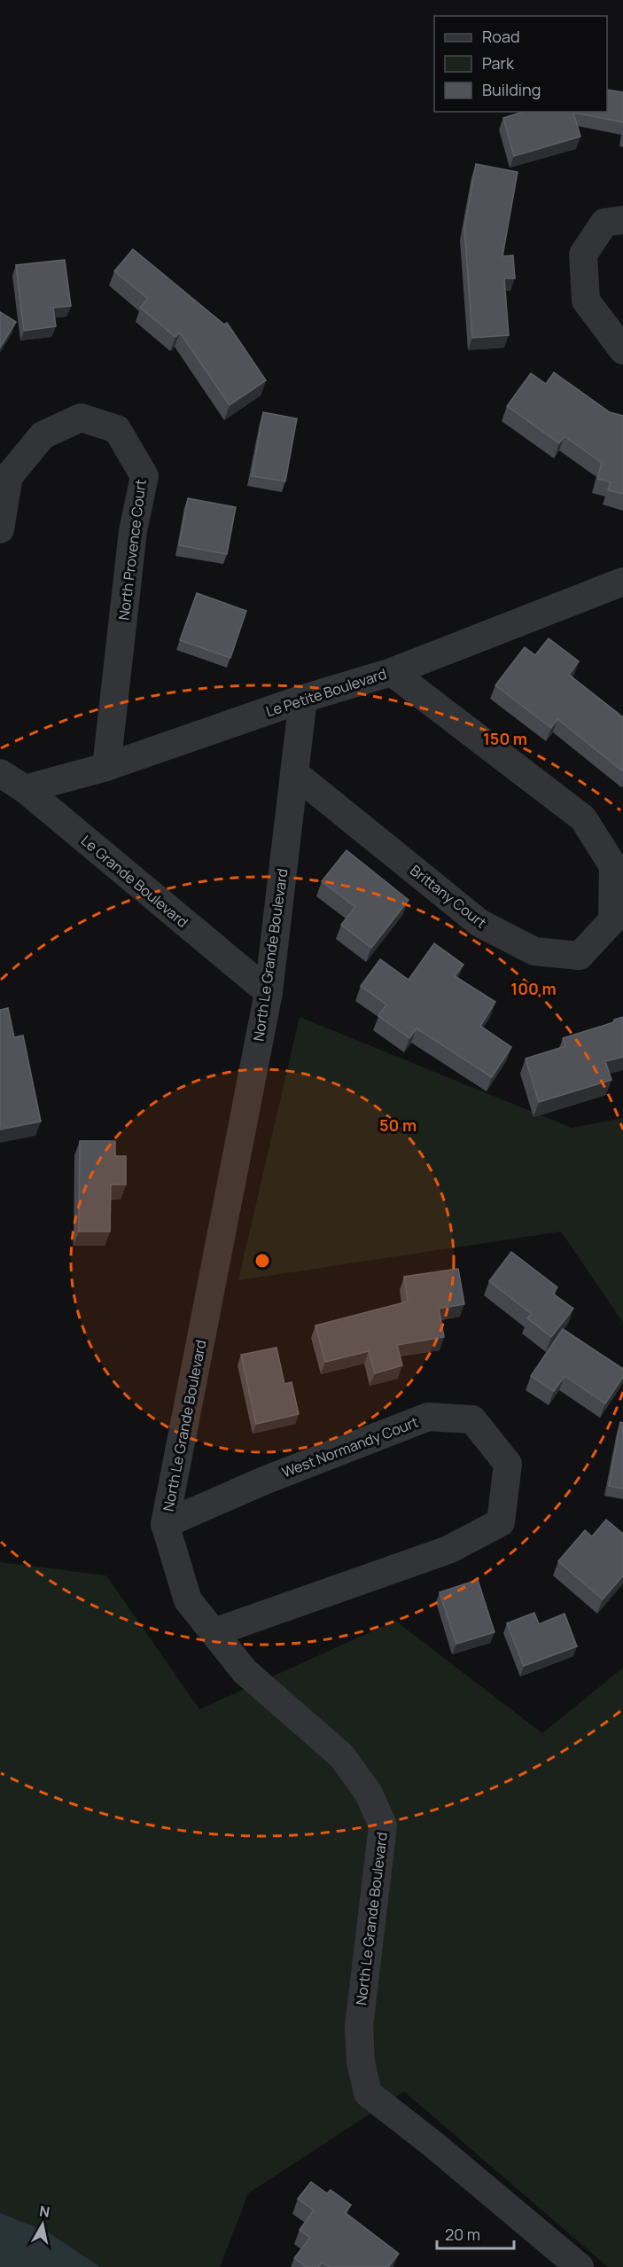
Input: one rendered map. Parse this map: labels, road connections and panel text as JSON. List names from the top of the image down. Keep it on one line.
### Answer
{"streets":{"street":["North Provence Court","Le Petite Boulevard","Le Grande Boulevard","Brittany Court","North Le Grande Boulevard","West Normandy Court"]},"crossings":[["North Provence Court","Le Petite Boulevard"],["Le Petite Boulevard","Le Grande Boulevard"],["Le Petite Boulevard","Brittany Court"],["Le Petite Boulevard","North Le Grande Boulevard"],["Le Grande Boulevard","North Le Grande Boulevard"],["Brittany Court","North Le Grande Boulevard"],["North Le Grande Boulevard","West Normandy Court"]],"legend":["Road","Park","Building"],"scale_bar":"20 m","north":"top","rings":["150 m","100 m","50 m"]}
